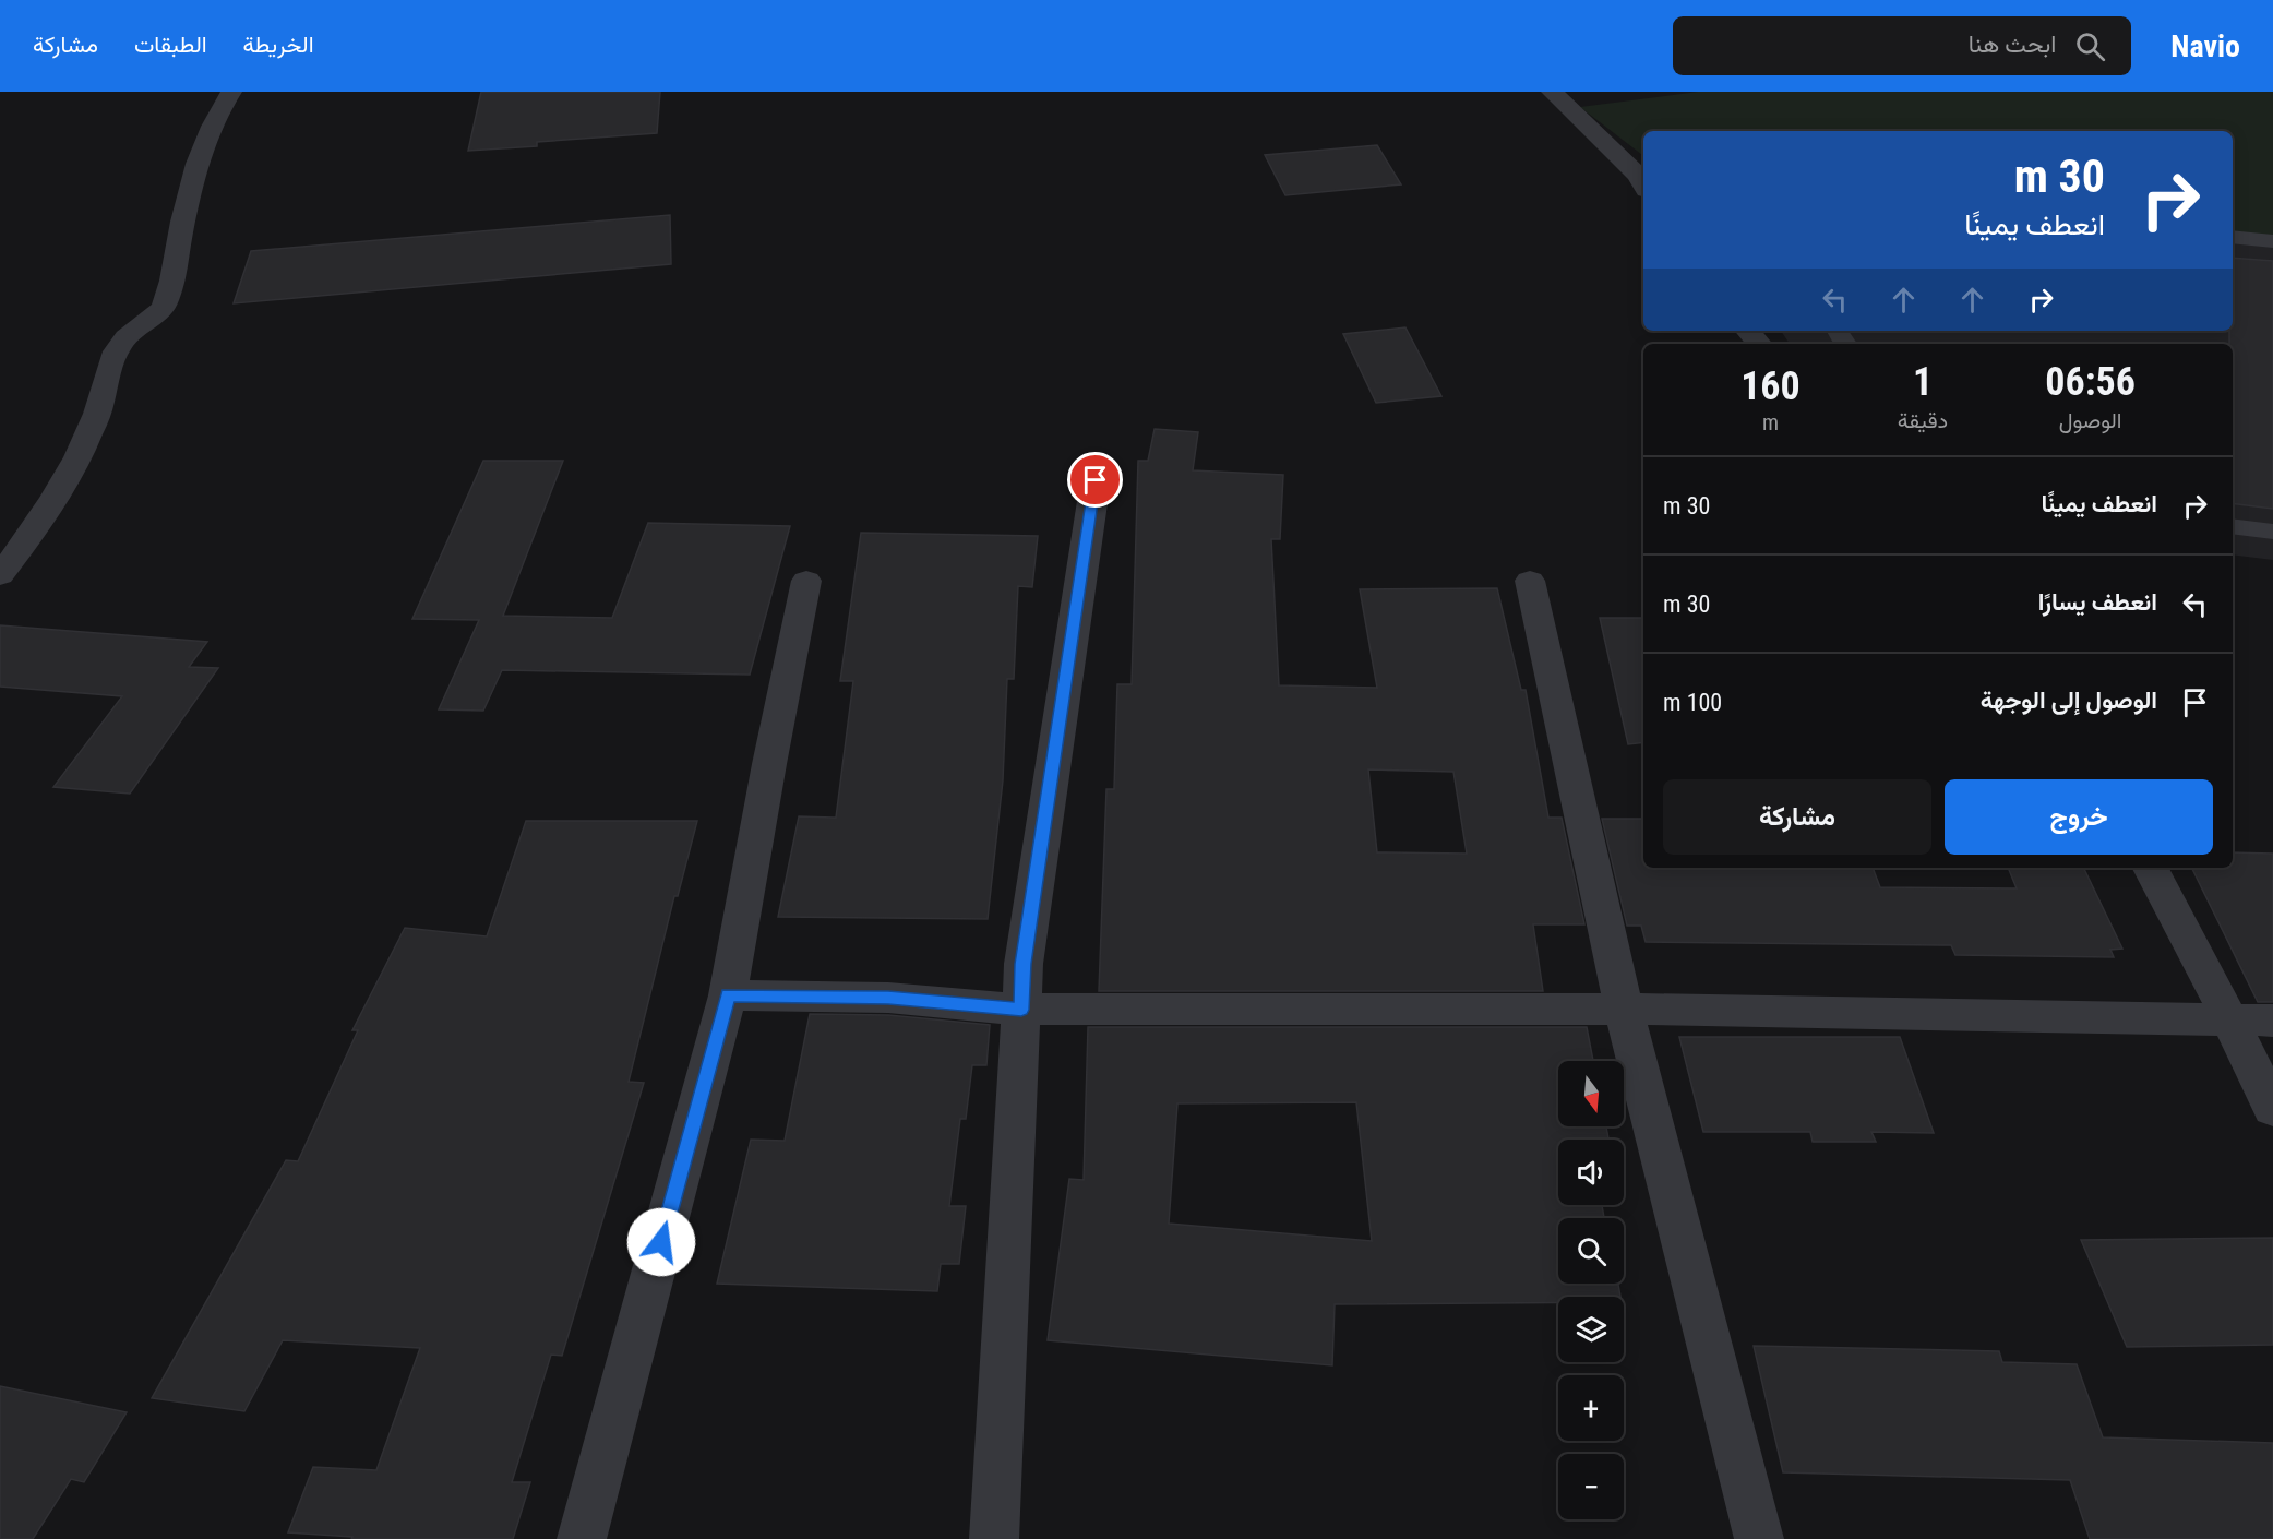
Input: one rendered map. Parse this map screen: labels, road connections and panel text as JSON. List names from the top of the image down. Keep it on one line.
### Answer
{"north":"bottom","page":{"header":"Navio","search":"ابحث هنا","nav":["الخريطة","الطبقات","مشاركة"],"turn":["30 m","انعطف يمينًا"],"eta":["06:56","الوصول","1","دقيقة","160","m"],"list":[{"name":"انعطف يمينًا","value":"30 m"},{"name":"انعطف يسارًا","value":"30 m"},{"name":"الوصول إلى الوجهة","value":"100 m"}],"buttons":["خروج","مشاركة"],"map_buttons":["+","−"]}}
